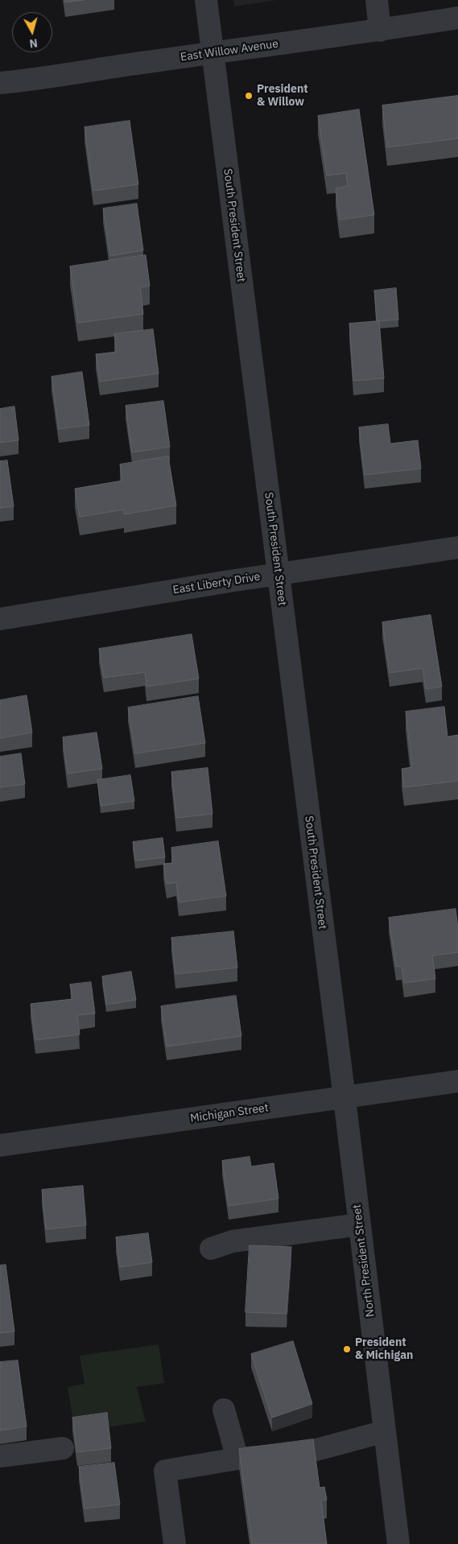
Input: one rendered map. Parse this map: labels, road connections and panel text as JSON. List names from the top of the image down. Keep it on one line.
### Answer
{"streets":{"street":["East Willow Avenue","South President Street","East Liberty Drive","Michigan Street","North President Street"]},"crossings":[["East Willow Avenue","South President Street"],["South President Street","East Liberty Drive"],["South President Street","Michigan Street"],["South President Street","North President Street"],["Michigan Street","North President Street"]],"places":["President & Willow","President & Michigan"],"north":"bottom"}
